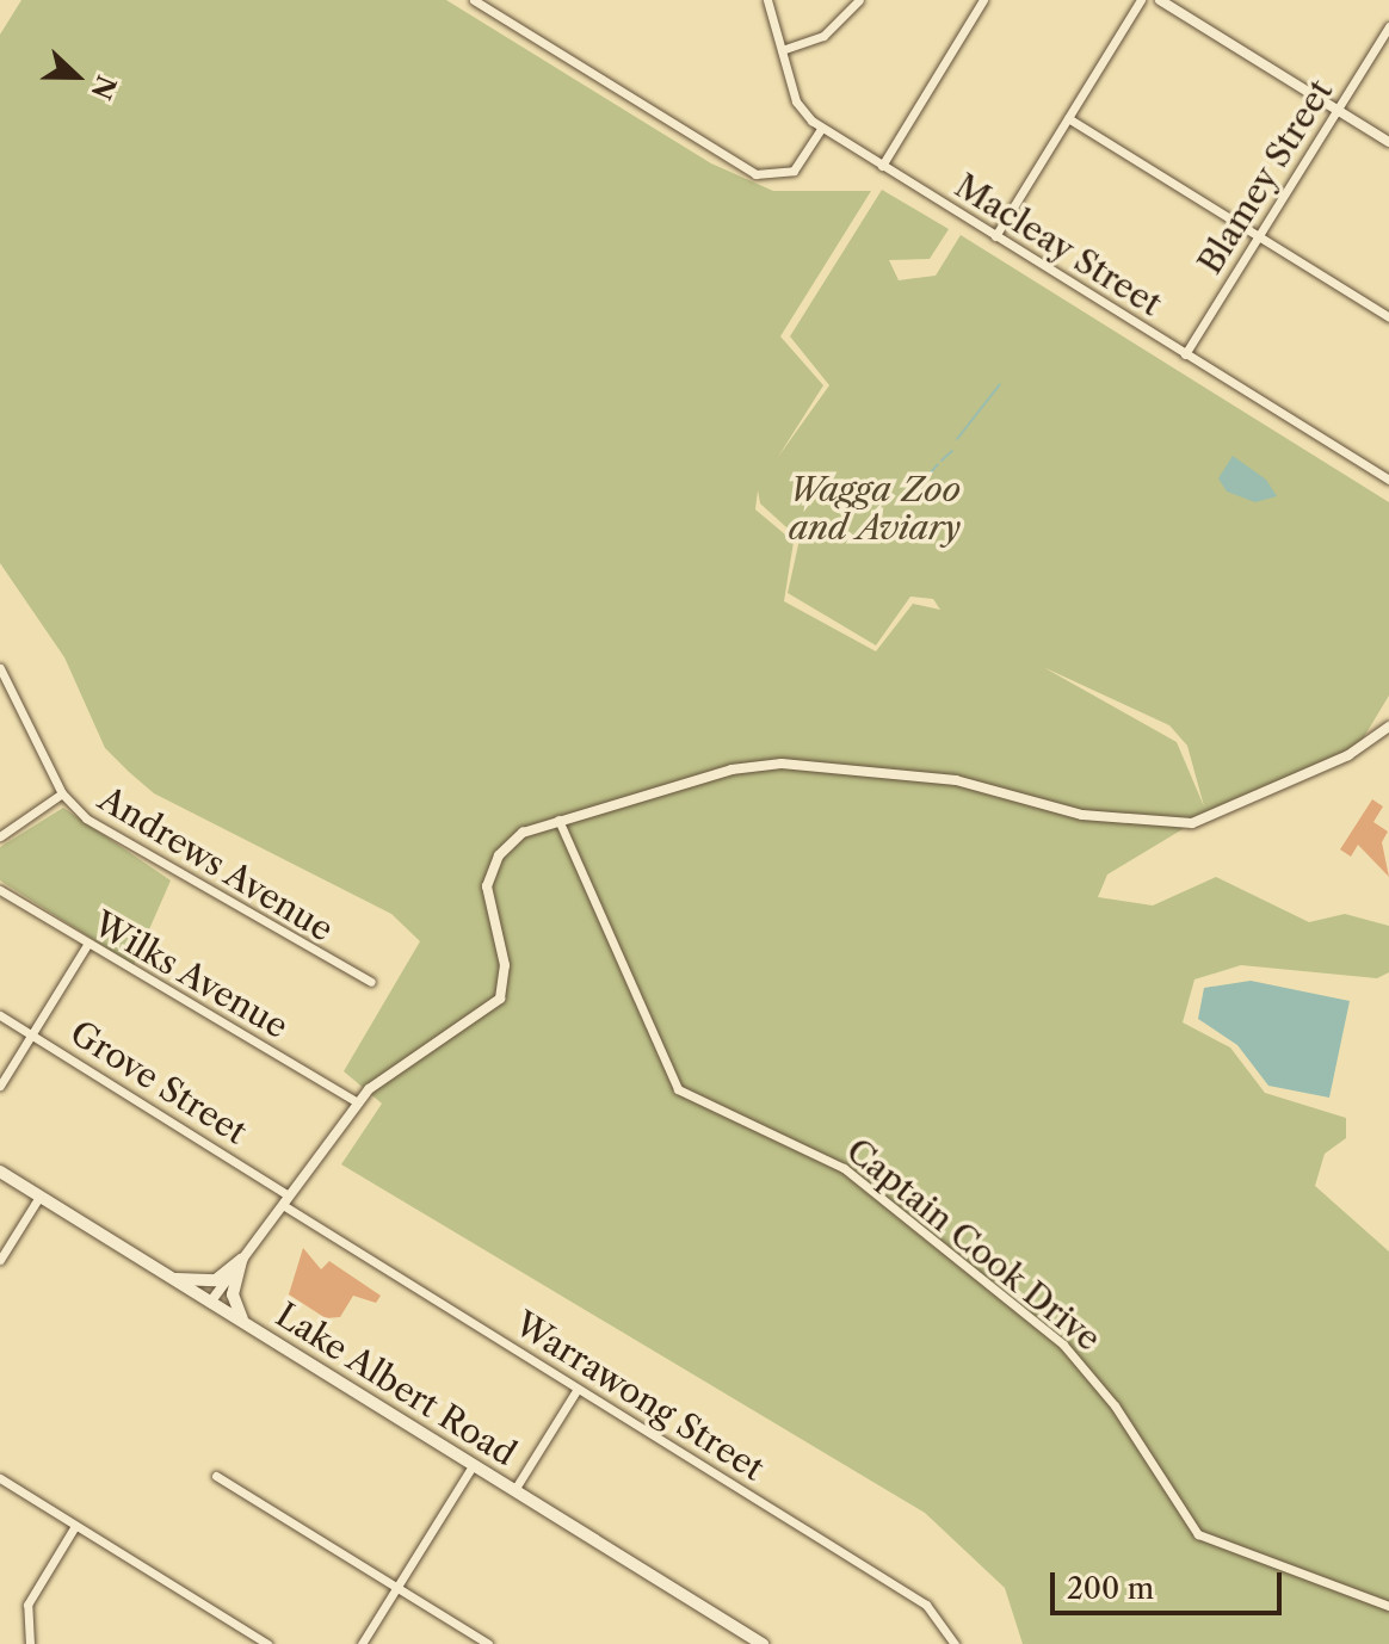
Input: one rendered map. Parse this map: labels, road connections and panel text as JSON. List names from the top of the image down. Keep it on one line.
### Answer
{"streets":{"main road":["Lake Albert Road"],"street":["Blamey Street","Macleay Street","Andrews Avenue","Wilks Avenue","Grove Street","Captain Cook Drive","Warrawong Street"]},"crossings":[["Blamey Street","Macleay Street"],["Grove Street","Warrawong Street"]],"parks":["Wagga Zoo and Aviary"],"scale_bar":"200 m","north":"right"}
